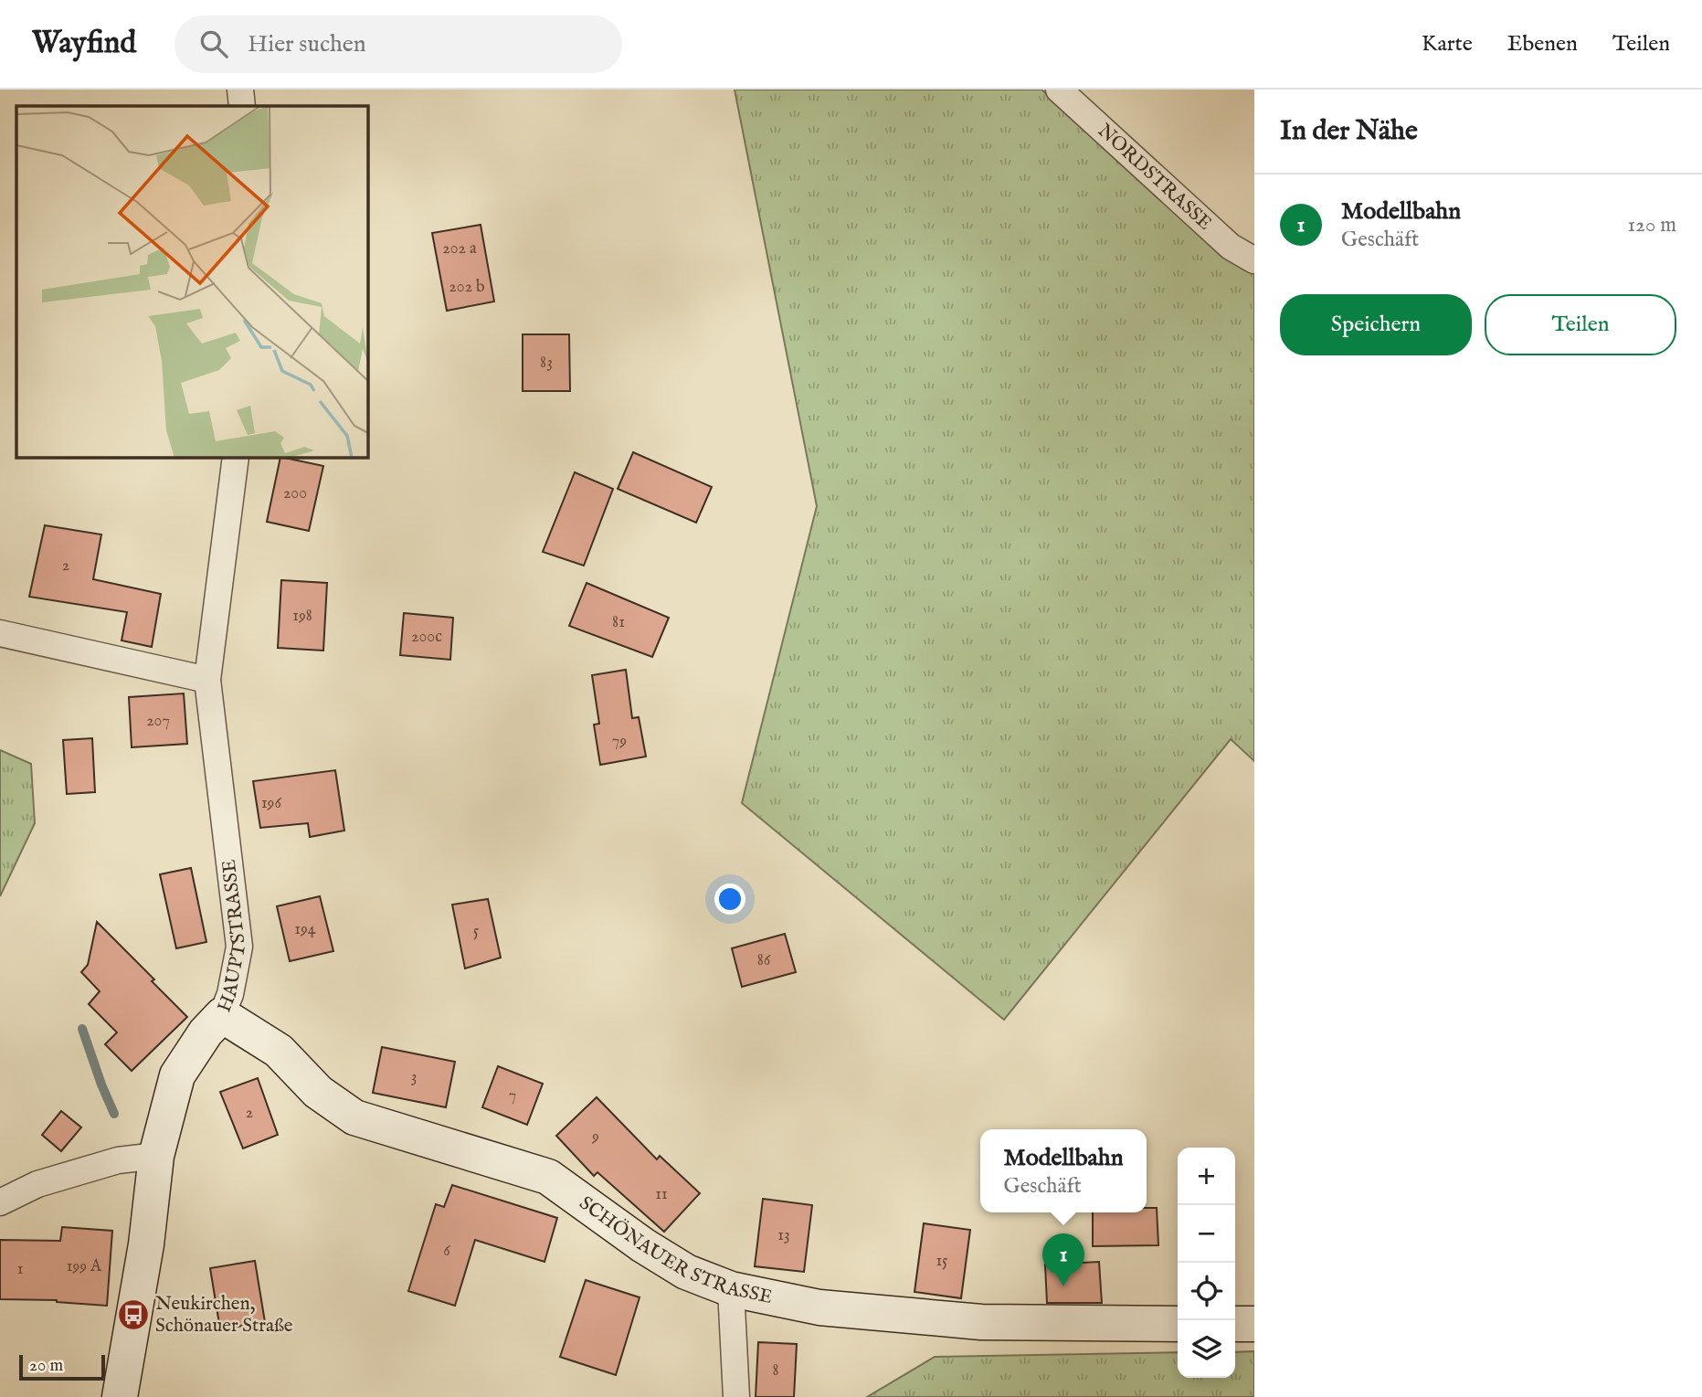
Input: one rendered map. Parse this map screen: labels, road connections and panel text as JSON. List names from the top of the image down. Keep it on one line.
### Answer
{"streets":{"street":["NORDSTRASSE","HAUPTSTRASSE","SCHÖNAUER STRASSE"]},"crossings":[["HAUPTSTRASSE","SCHÖNAUER STRASSE"]],"places":{"bus stop":["Neukirchen, Schönauer Straße"]},"house_numbers":["202 a","202 b","83","200","2","198","81","200c","207","79","196","194","5","86","3","7","2","9","11","13","6","15","199 A","1","8"],"scale_bar":"20 m","page":{"header":"Wayfind","search":"Hier suchen","nav":["Karte","Ebenen","Teilen"],"heading":"In der Nähe","list":[{"mark":"1","name":"Modellbahn","note":"Geschäft","value":"120 m"}],"buttons":["Speichern","Teilen"],"popup":["Modellbahn","Geschäft"],"map_buttons":["+","−"],"pins":"1","scale":"20 m"}}
